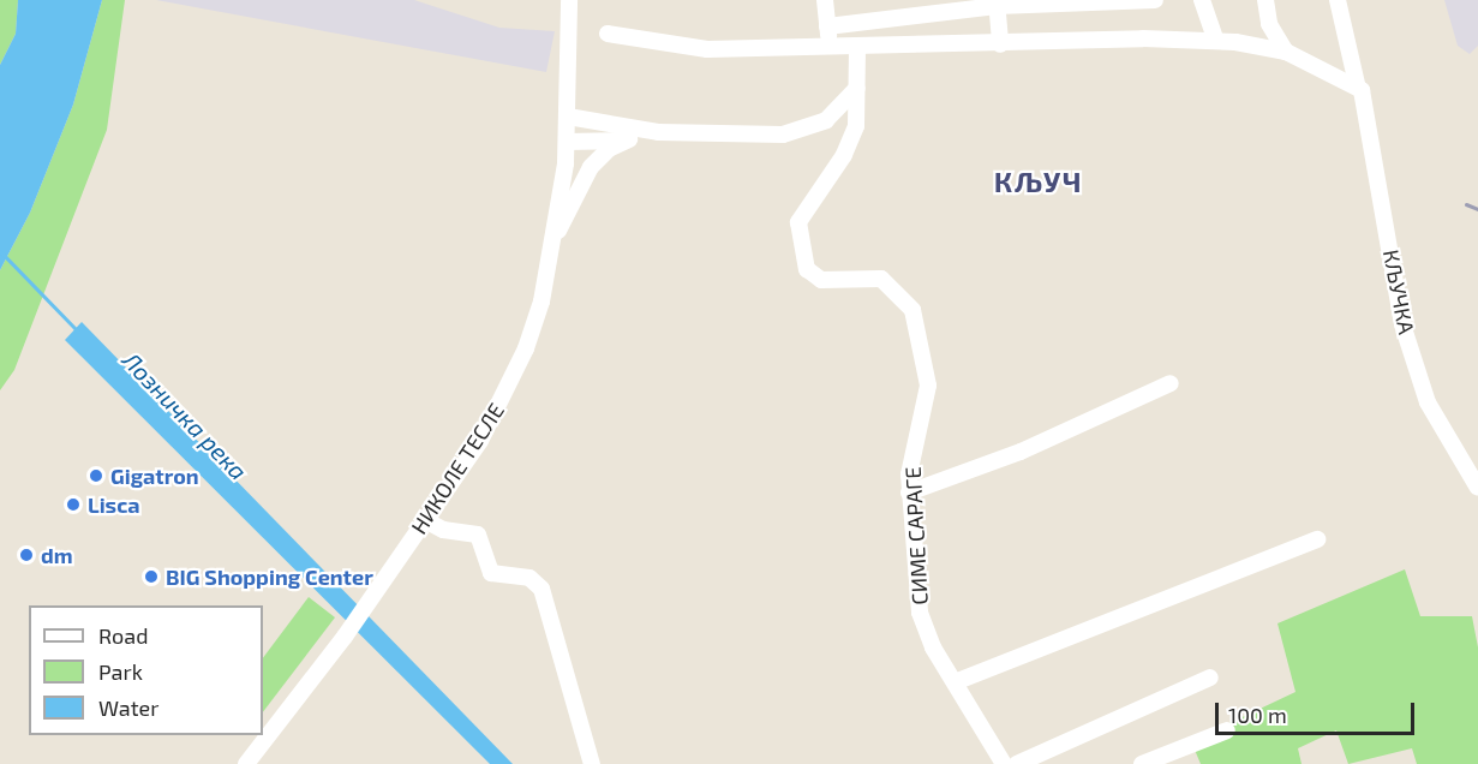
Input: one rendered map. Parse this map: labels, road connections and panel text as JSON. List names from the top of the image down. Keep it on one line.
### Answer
{"streets":{"street":["КЉУЧКА","НИКОЛЕ ТЕСЛЕ","СИМЕ САРАГЕ"]},"districts":["КЉУЧ"],"water":["Лозничка река"],"places":["Gigatron","Lisca","dm","BIG Shopping Center"],"legend":["Road","Park","Water"],"scale_bar":"100 m"}
